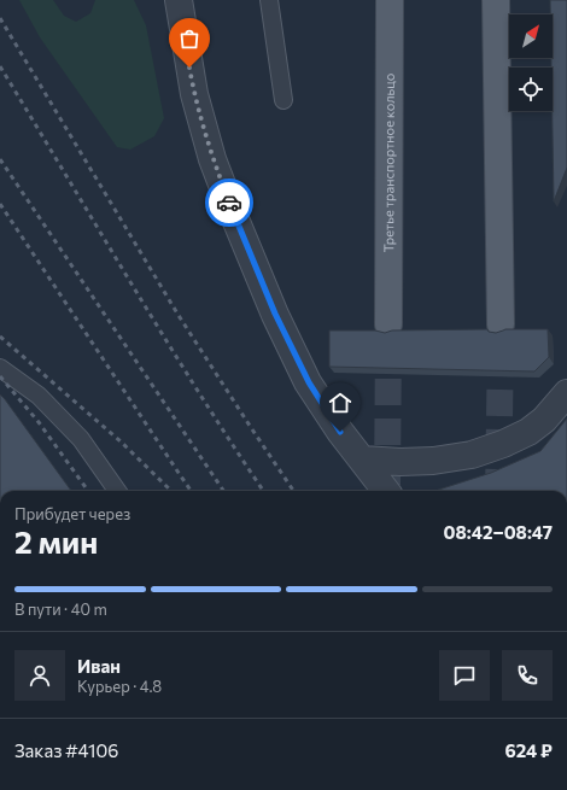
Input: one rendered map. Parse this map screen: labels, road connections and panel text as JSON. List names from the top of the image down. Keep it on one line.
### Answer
{"streets":{"main road":["Третье транспортное кольцо"]},"north":"top right","page":{"heading":["2 мин","Прибудет через","08:42–08:47"],"panel":["Иван","Курьер · 4.8","Заказ #4106","624 ₽"],"bar":"В пути · 40 m"}}
